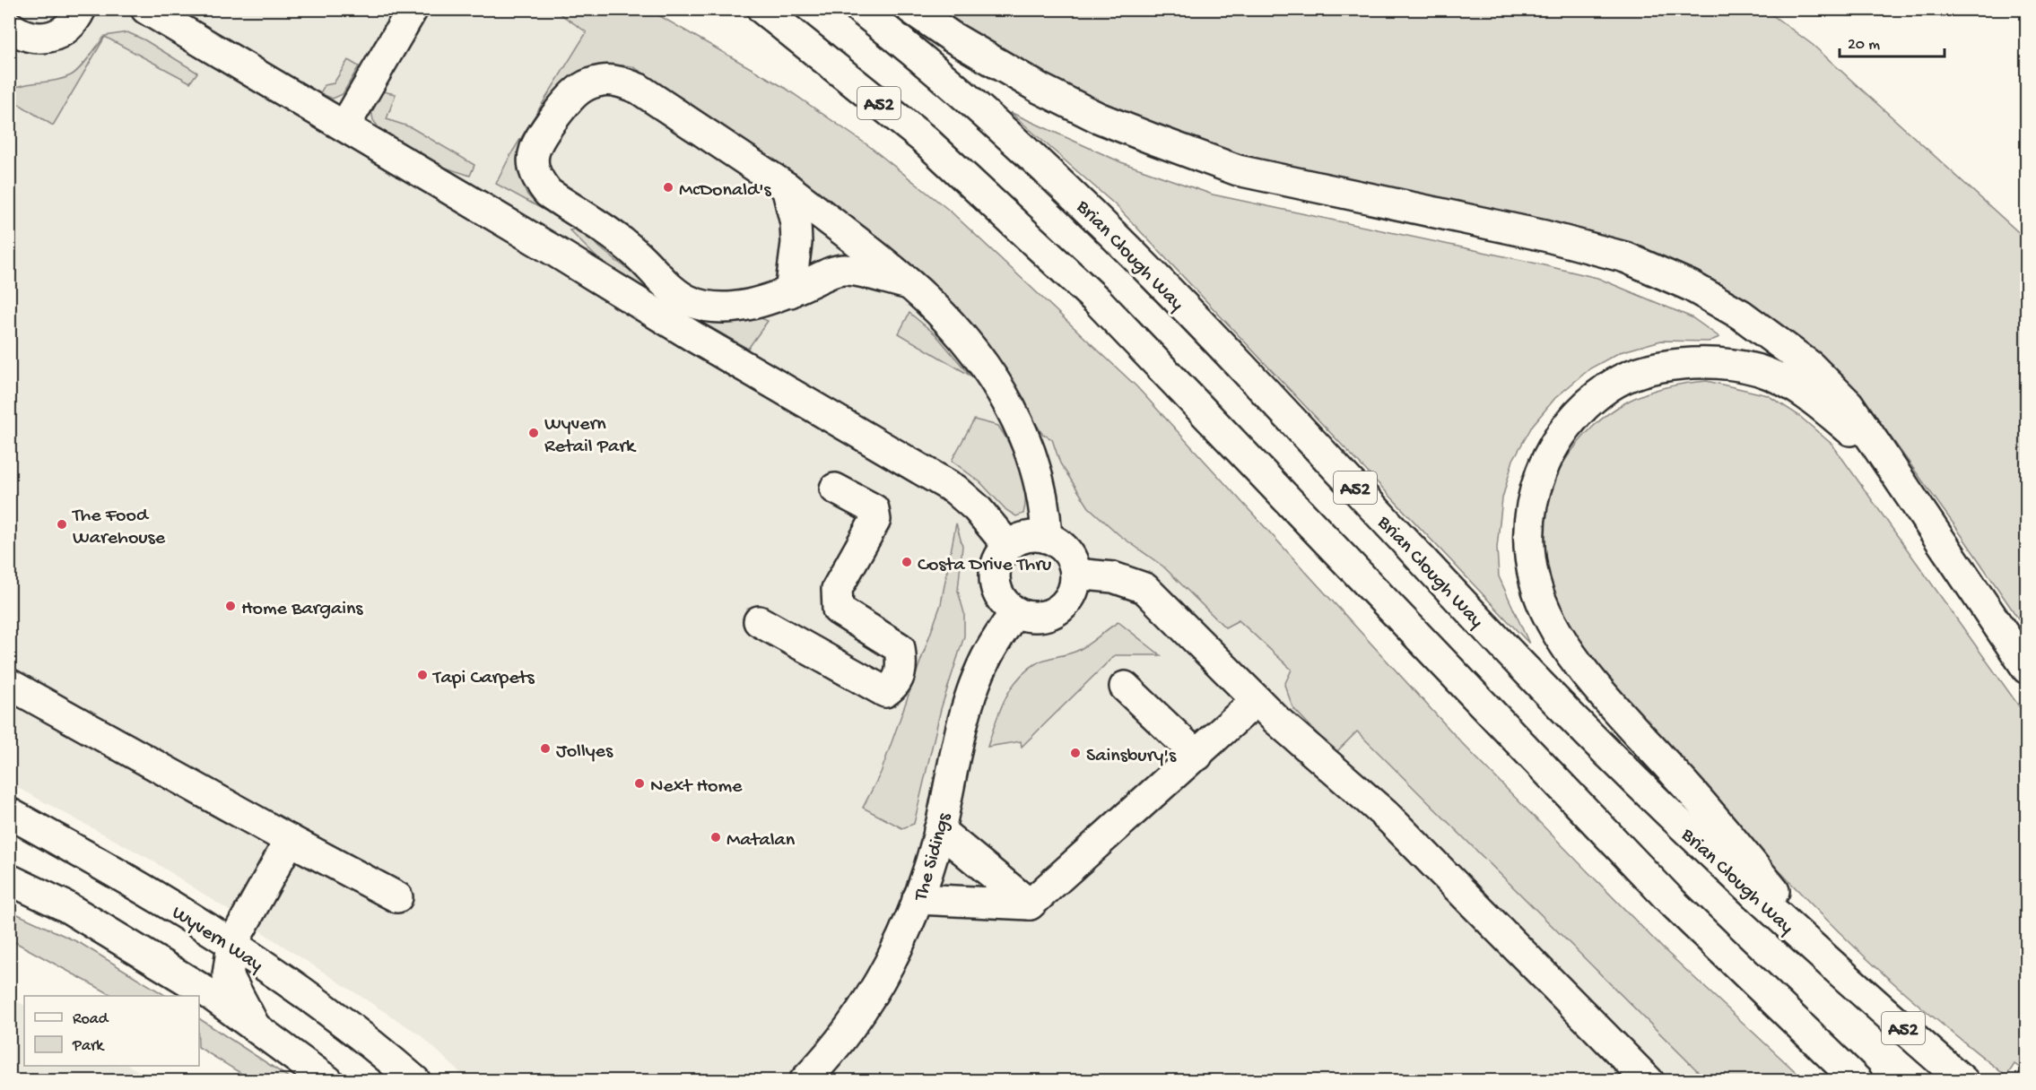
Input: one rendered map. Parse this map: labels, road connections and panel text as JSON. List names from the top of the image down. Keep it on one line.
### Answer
{"streets":{"main road":["A52","Brian Clough Way","The Sidings","Wyvern Way"]},"places":["McDonald's","Wyvern Retail Park","The Food Warehouse","Costa Drive Thru","Home Bargains","Tapi Carpets","Jollyes","Sainsbury's","Next Home","Matalan"],"legend":["Road","Park"],"scale_bar":"20 m"}
